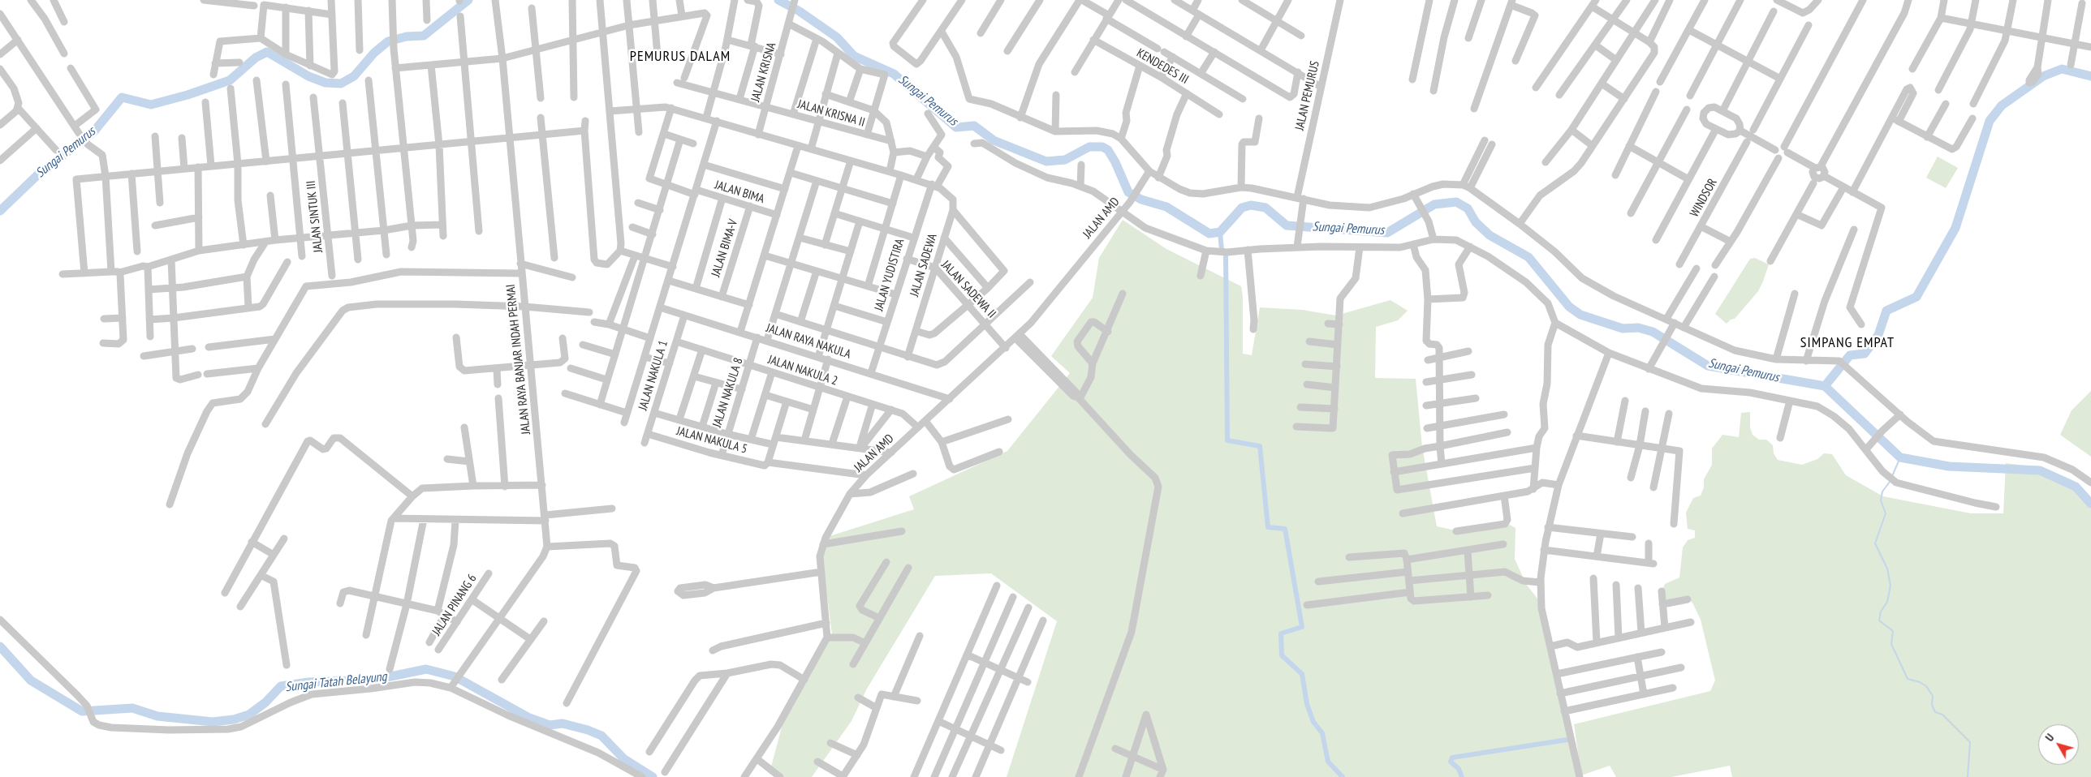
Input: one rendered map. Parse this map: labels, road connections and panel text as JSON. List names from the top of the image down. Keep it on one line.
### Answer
{"streets":{"street":["KENDEDES III","JALAN KRISNA","JALAN PEMURUS","JALAN KRISNA II","JALAN BIMA","WINDSOR","JALAN SINTUK III","JALAN AMD","JALAN BIMA-V","JALAN SADEWA","JALAN YUDISTIRA","JALAN SADEWA II","JALAN RAYA NAKULA","JALAN RAYA BANJAR INDAH PERMAI","JALAN NAKULA 2","JALAN NAKULA 1","JALAN NAKULA 8","JALAN NAKULA 5","JALAN PINANG 6"]},"crossings":[["JALAN KRISNA","JALAN KRISNA II"],["JALAN BIMA","JALAN BIMA-V"],["JALAN AMD","JALAN SADEWA II"],["JALAN AMD","JALAN RAYA NAKULA"],["JALAN AMD","JALAN NAKULA 2"],["JALAN SADEWA","JALAN SADEWA II"],["JALAN YUDISTIRA","JALAN SADEWA II"],["JALAN YUDISTIRA","JALAN RAYA NAKULA"],["JALAN RAYA NAKULA","JALAN NAKULA 1"],["JALAN RAYA NAKULA","JALAN NAKULA 8"],["JALAN NAKULA 2","JALAN NAKULA 1"],["JALAN NAKULA 2","JALAN NAKULA 8"],["JALAN NAKULA 1","JALAN NAKULA 5"],["JALAN NAKULA 8","JALAN NAKULA 5"]],"districts":["PEMURUS DALAM","SIMPANG EMPAT"],"water":["Sungai Pemurus","Sungai Tatah Belayung"],"north":"top left"}
